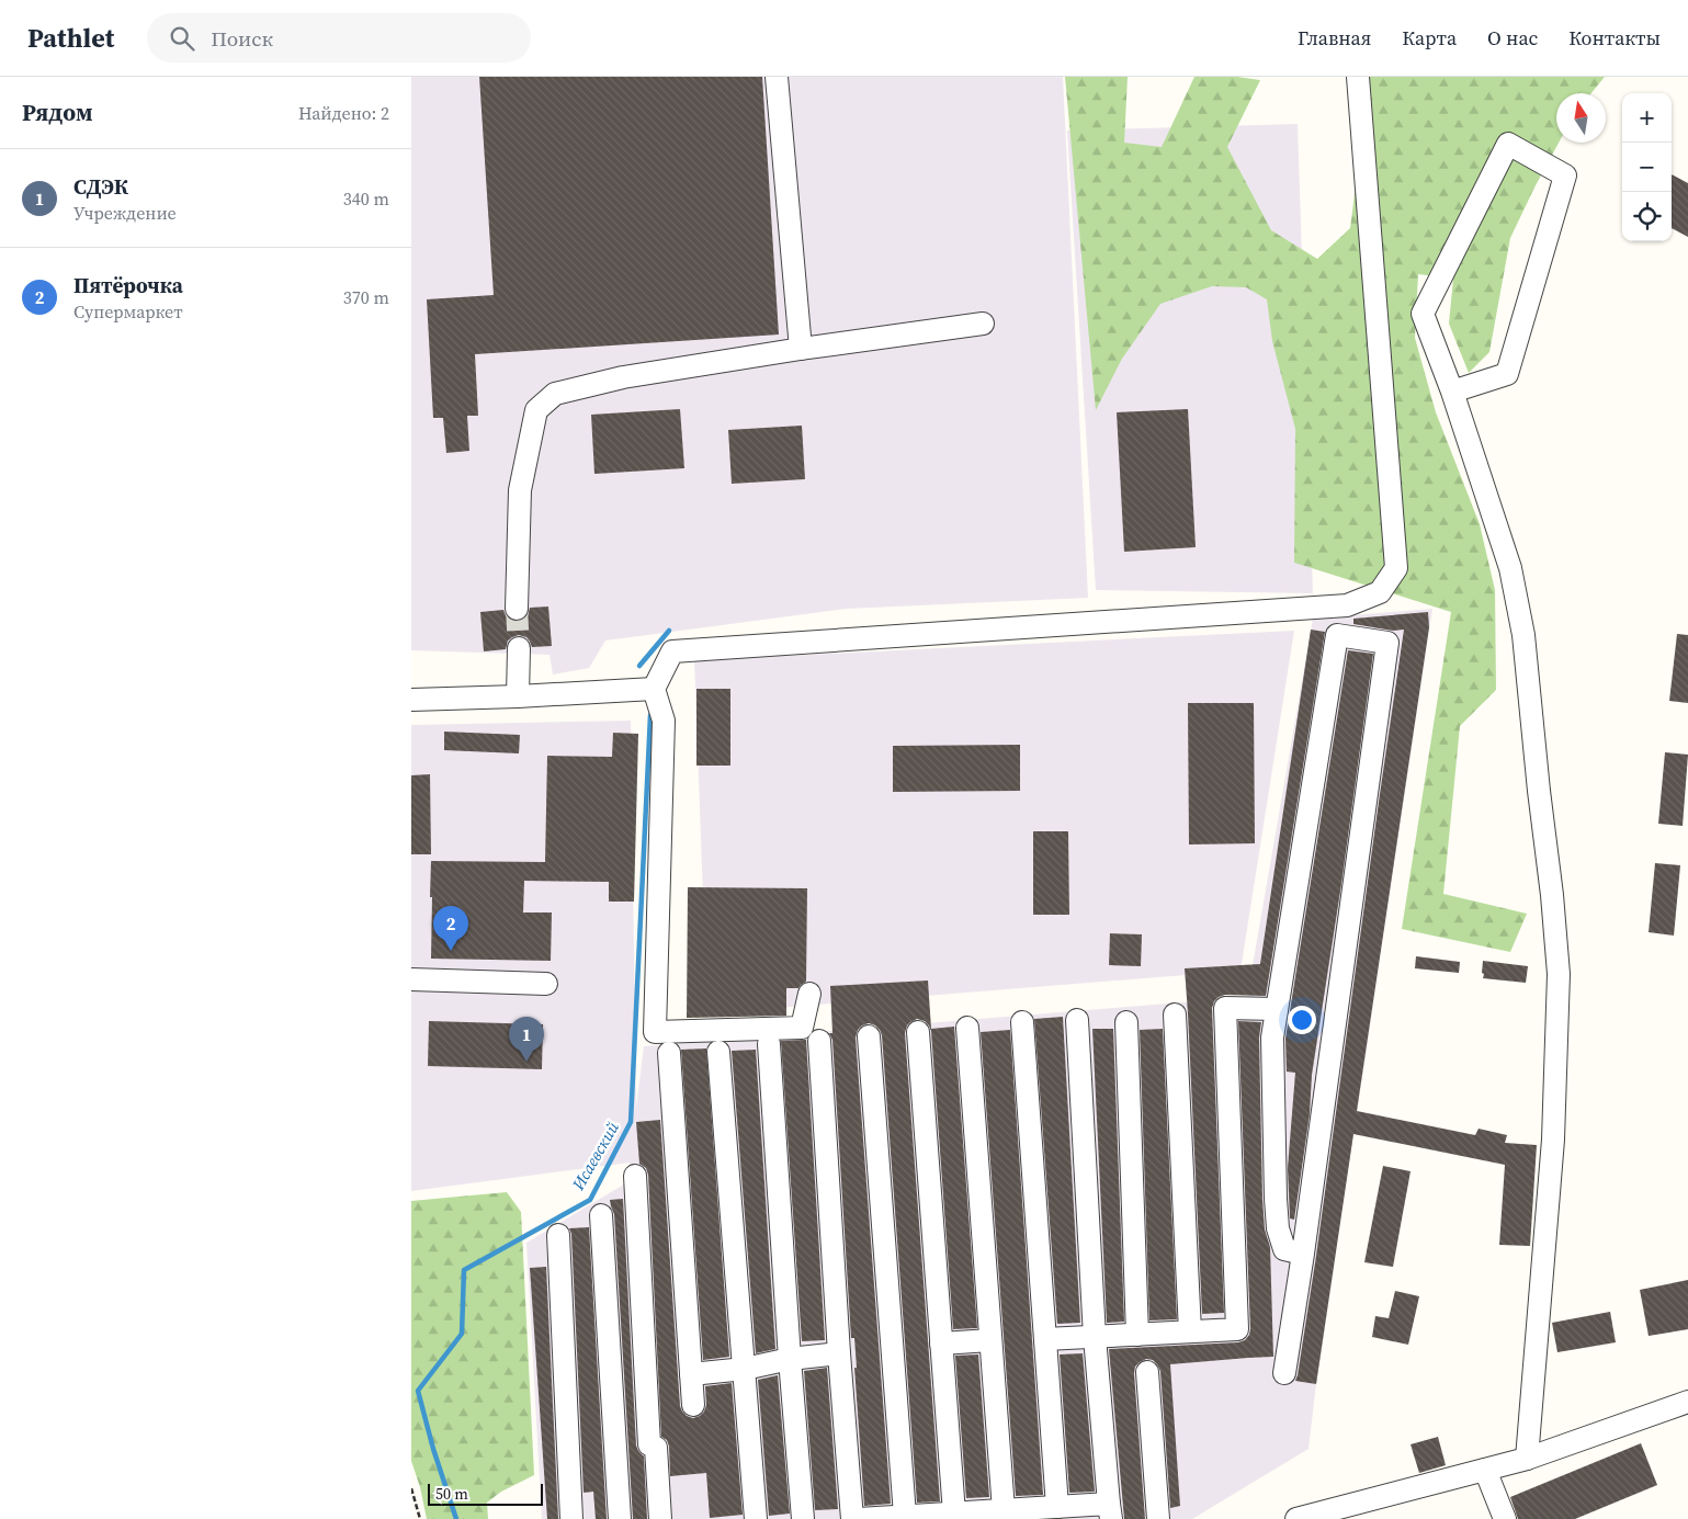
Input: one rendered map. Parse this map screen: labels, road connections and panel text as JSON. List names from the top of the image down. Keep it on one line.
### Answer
{"water":["Исаевский"],"scale_bar":"50 m","north":"top","page":{"header":"Pathlet","search":"Поиск","nav":["Главная","Карта","О нас","Контакты"],"heading":["Рядом","Найдено: 2"],"map_buttons":["+","−"],"list":[{"mark":"1","name":"СДЭК","note":"Учреждение","value":"340 m"},{"mark":"2","name":"Пятёрочка","note":"Супермаркет","value":"370 m"}],"pins":["2","1"],"scale":"50 m"}}
